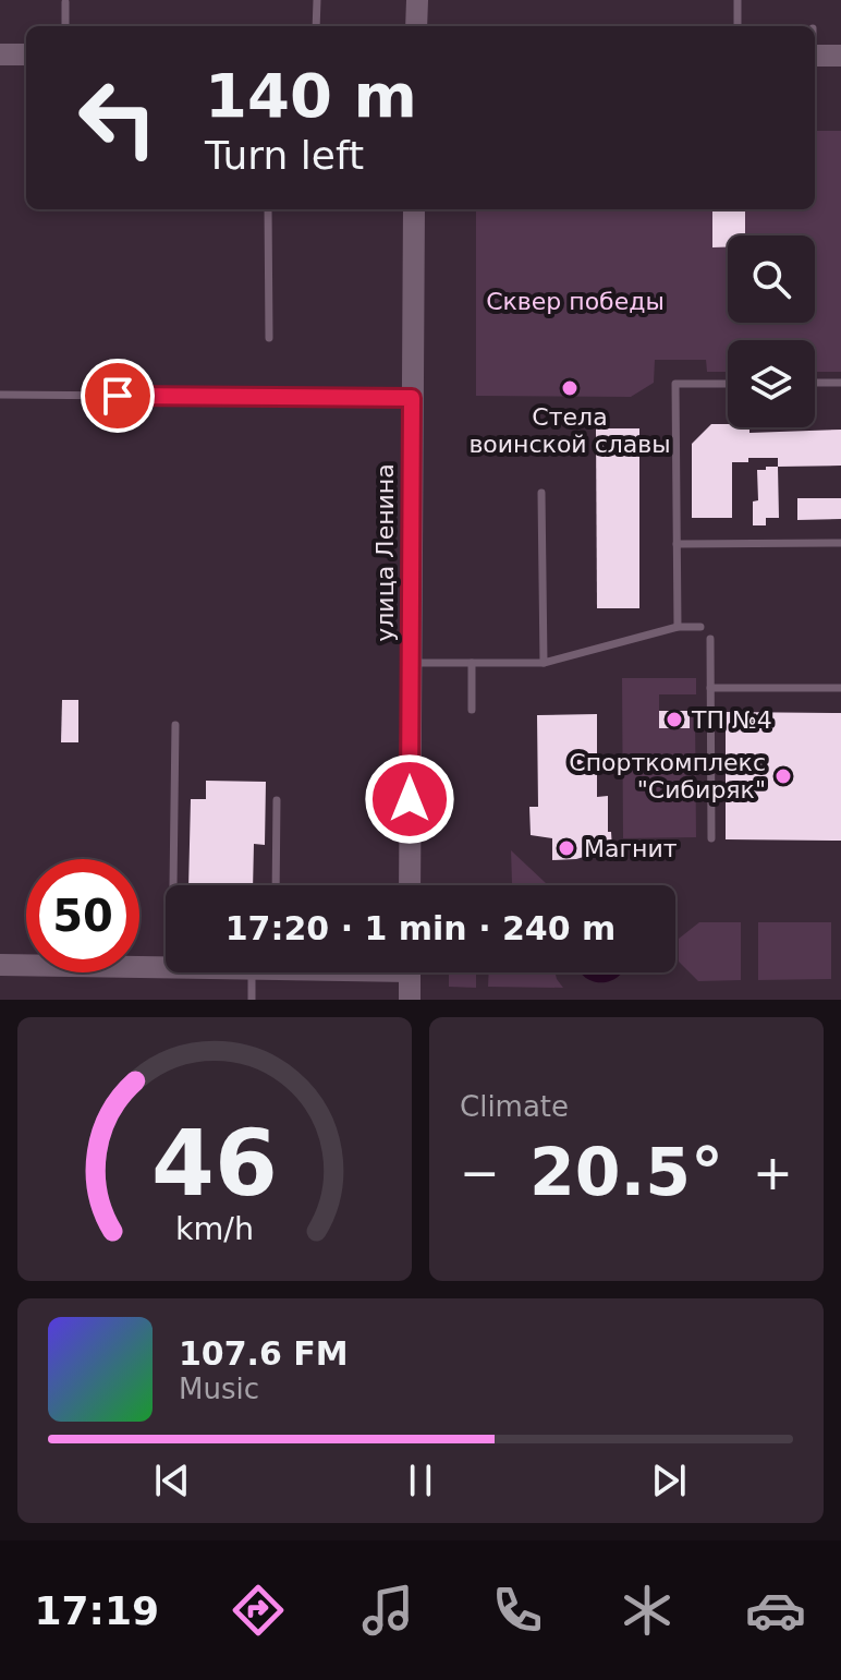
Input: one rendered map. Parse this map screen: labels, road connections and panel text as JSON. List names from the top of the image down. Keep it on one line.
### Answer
{"streets":{"main road":["улица Ленина"]},"parks":["Сквер победы"],"places":["Стела воинской славы","ТП №4","Спорткомплекс \"Сибиряк\"","Магнит"],"page":{"turn":["140 m","Turn left"],"limit":"50","trip":"17:20 · 1 min · 240 m","tile":"Climate","heat":["−","20.5°","+"],"song":["107.6 FM","Music"],"tabs":"17:19","gauge":["46","km/h"]}}
